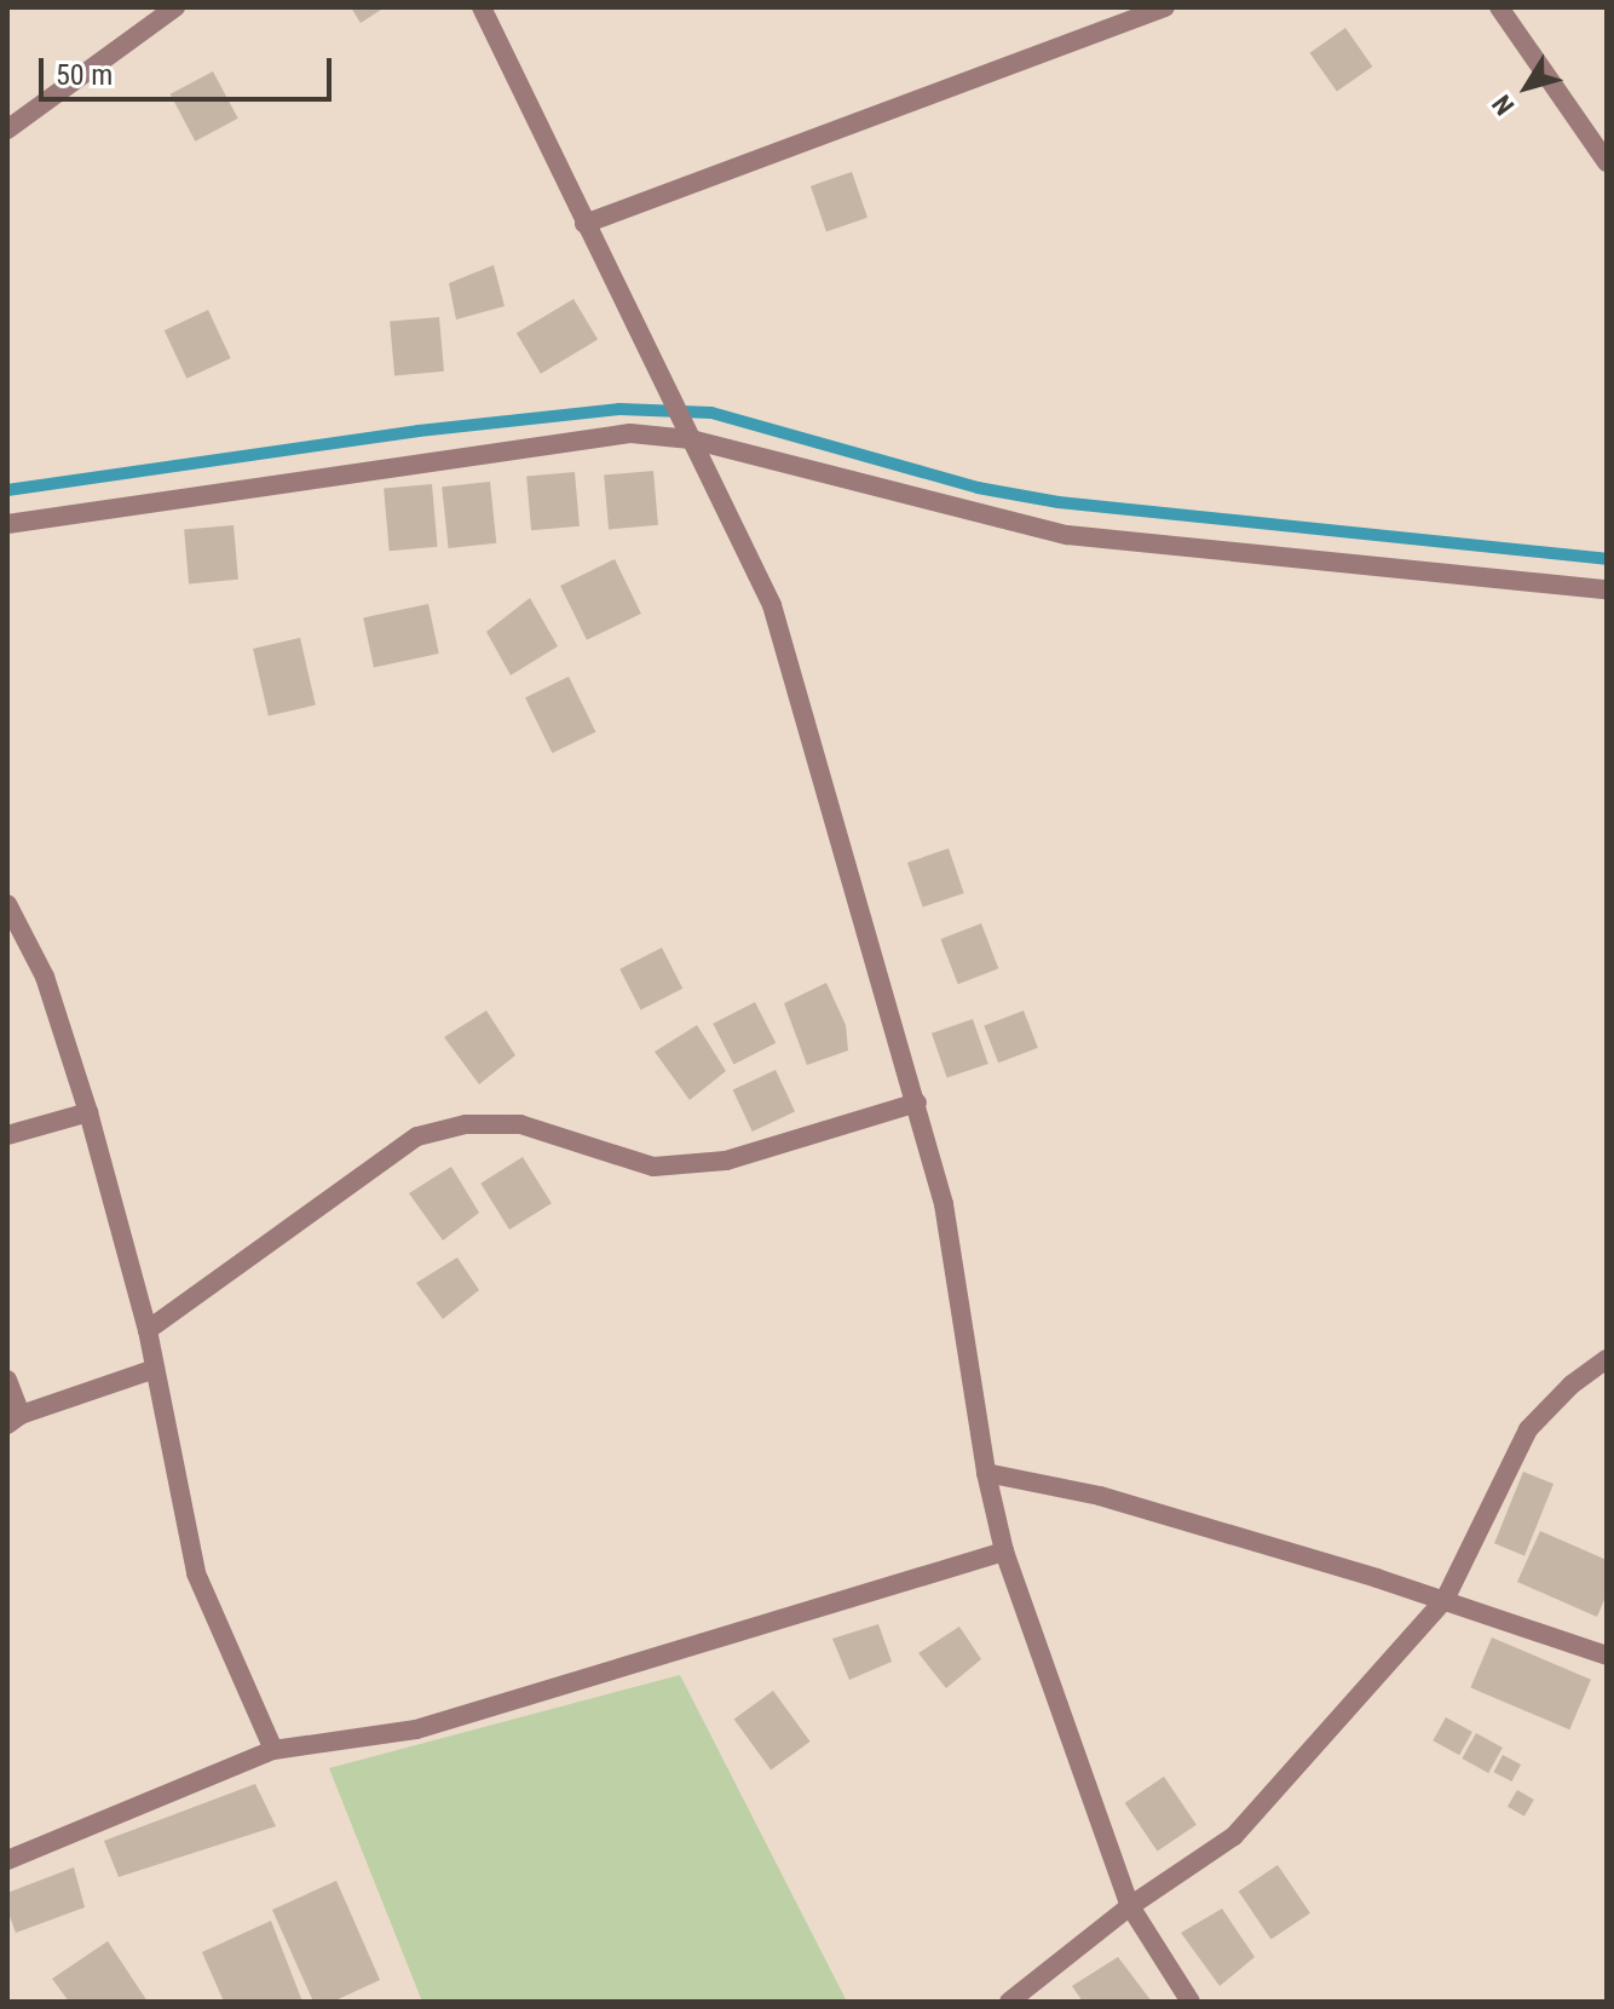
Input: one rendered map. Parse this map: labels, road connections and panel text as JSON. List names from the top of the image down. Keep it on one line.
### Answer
{"scale_bar":"50 m","north":"bottom left"}
